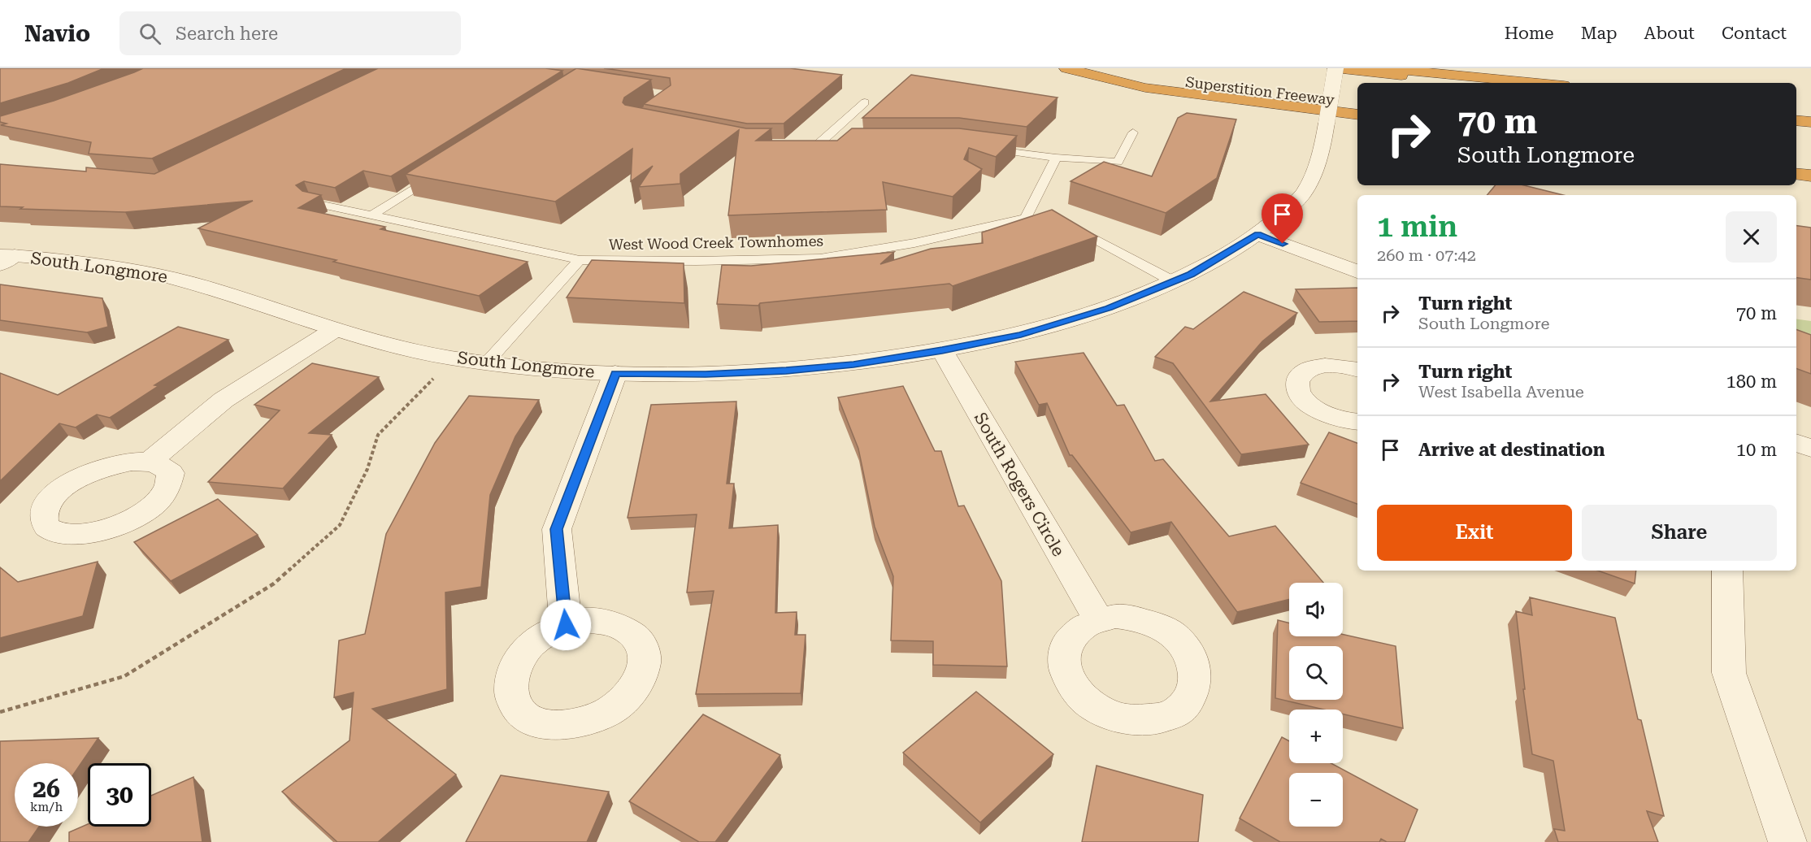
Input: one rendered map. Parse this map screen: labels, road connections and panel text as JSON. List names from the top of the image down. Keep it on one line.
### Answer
{"streets":{"highway":["Superstition Freeway"],"street":["South Longmore","South Rogers Circle"],"lane":["West Wood Creek Townhomes"]},"crossings":[["Superstition Freeway","South Longmore"],["South Longmore","South Rogers Circle"]],"page":{"header":"Navio","search":"Search here","nav":["Home","Map","About","Contact"],"turn":["70 m","South Longmore"],"heading":["1 min","260 m · 07:42"],"list":[{"name":"Turn right","note":"South Longmore","value":"70 m"},{"name":"Turn right","note":"West Isabella Avenue","value":"180 m"},{"name":"Arrive at destination","value":"10 m"}],"buttons":["Exit","Share"],"map_buttons":["+","−"],"speed":"26 km/h","limit":"30"}}
